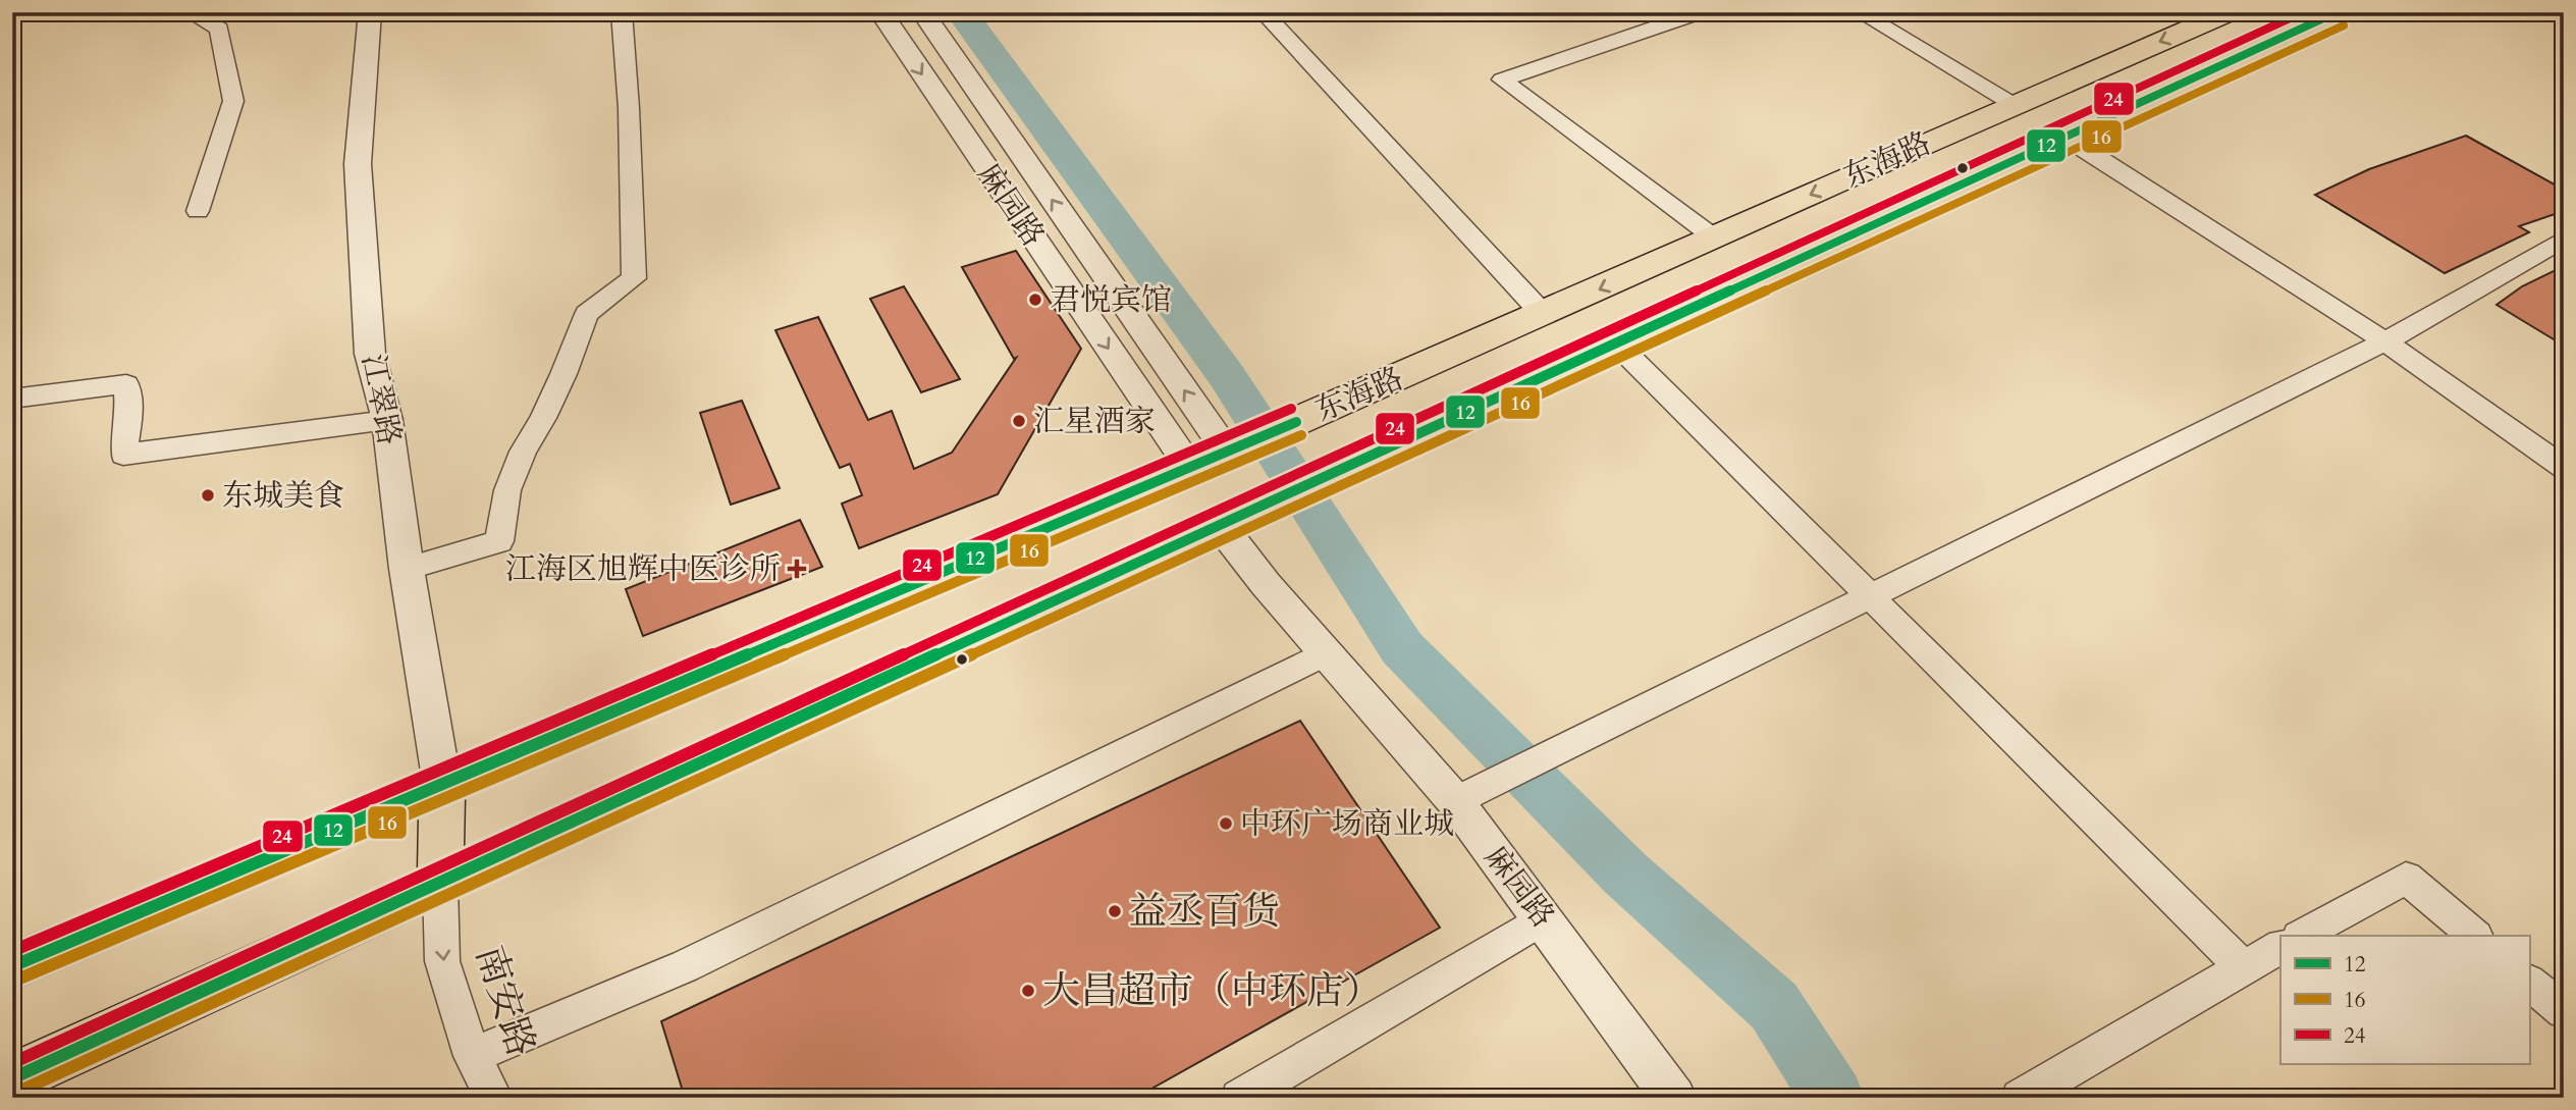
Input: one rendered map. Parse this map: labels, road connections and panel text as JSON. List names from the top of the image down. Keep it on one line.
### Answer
{"streets":{"main road":["东海路"],"street":["麻园路","江翠路","南安路"]},"crossings":[["东海路","麻园路"],["东海路","江翠路"],["东海路","南安路"]],"one_way":["南安路"],"places":{"other":["君悦宾馆","汇星酒家","东城美食","中环广场商业城","益丞百货","大昌超市（中环店）"],"health":["江海区旭辉中医诊所"]},"lines":["transit line 12","transit line 24","transit line 16"],"legend":["12","16","24"]}
